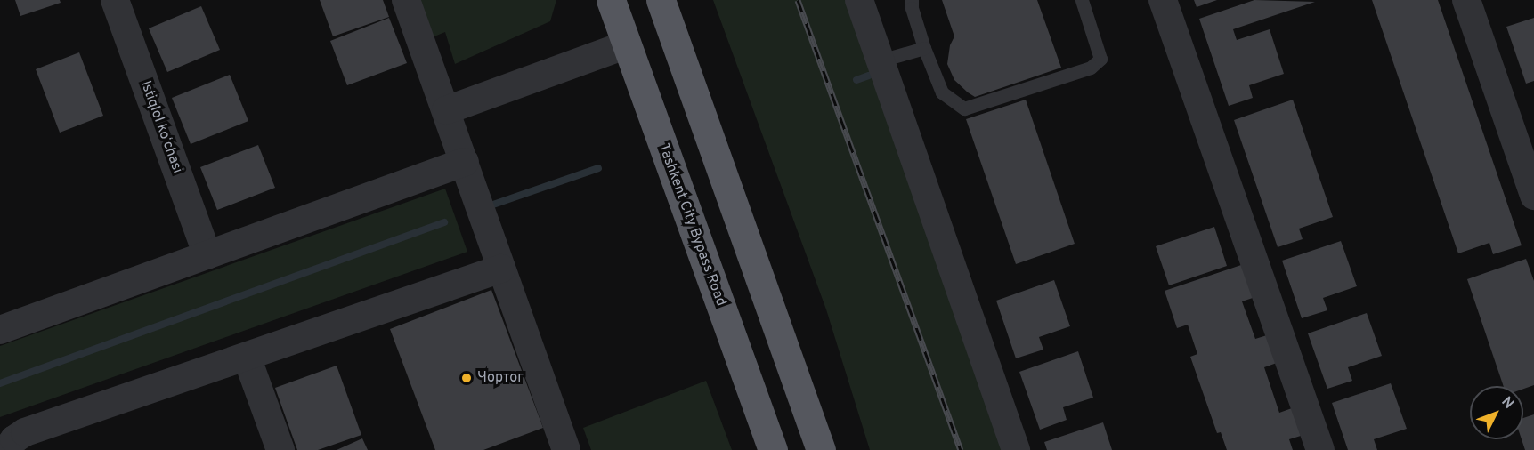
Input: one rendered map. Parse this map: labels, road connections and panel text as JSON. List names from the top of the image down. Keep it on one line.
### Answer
{"streets":{"highway":["Tashkent City Bypass Road"],"street":["Istiqlol koʻchasi"]},"places":["Чортог"],"north":"top right"}
